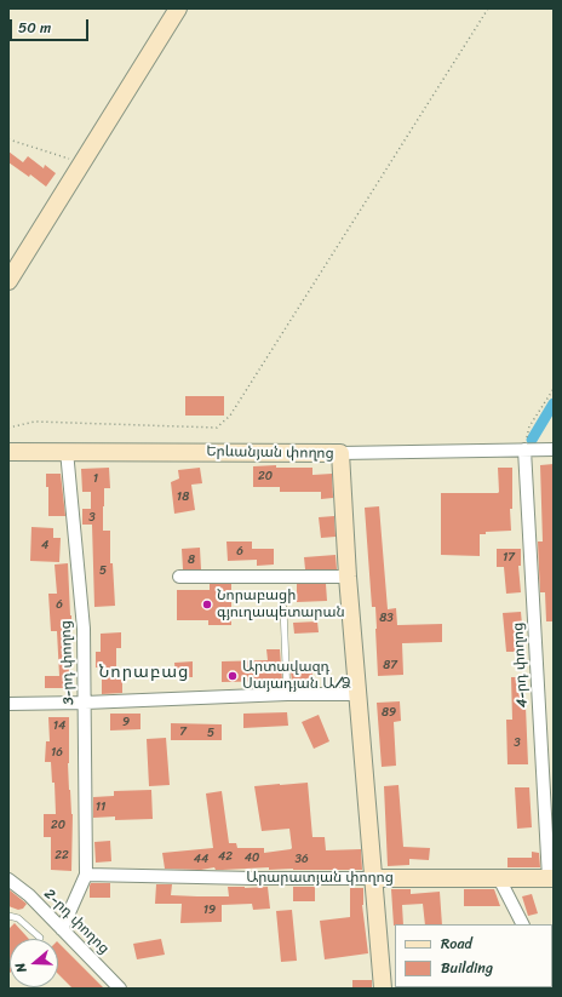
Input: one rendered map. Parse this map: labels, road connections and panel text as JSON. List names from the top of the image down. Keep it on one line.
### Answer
{"streets":{"main road":["Երևանյան փողոց","Արարատյան փողոց"],"street":["3-րդ փողոց","4-րդ փողոց","2-րդ փողոց"]},"crossings":[["Երևանյան փողոց","3-րդ փողոց"],["Երևանյան փողոց","Արարատյան փողոց"],["3-րդ փողոց","Արարատյան փողոց"],["4-րդ փողոց","Արարատյան փողոց"]],"districts":["Նորաբաց"],"places":["Նորաբացի գյուղապետարան","Արտավազդ Սայադյան Ա/Ձ"],"house_numbers":["20","1","18","3","4","6","17","8","5","6","83","87","89","9","14","7","5","3","16","11","20","22","42","40","44","36","19"],"legend":["Road","Building"],"scale_bar":"50 m","north":"left"}
